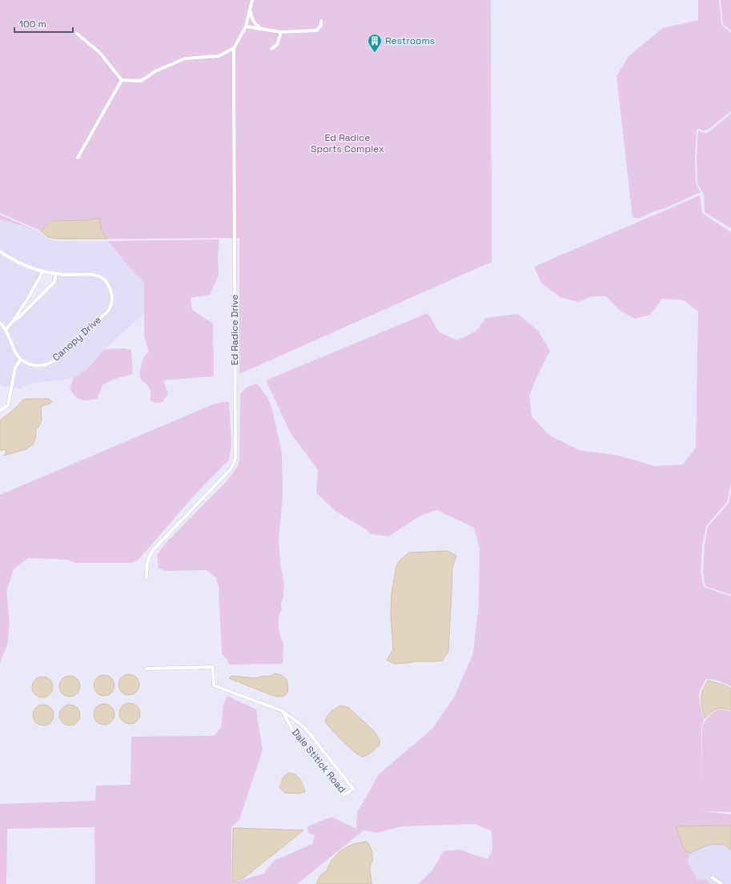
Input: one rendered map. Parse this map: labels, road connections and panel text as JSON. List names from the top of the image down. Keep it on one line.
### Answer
{"streets":{"street":["Ed Radice Drive","Canopy Drive","Dale Stitick Road"]},"parks":["Ed Radice Sports Complex"],"places":{"building":["Restrooms"]},"scale_bar":"100 m"}
